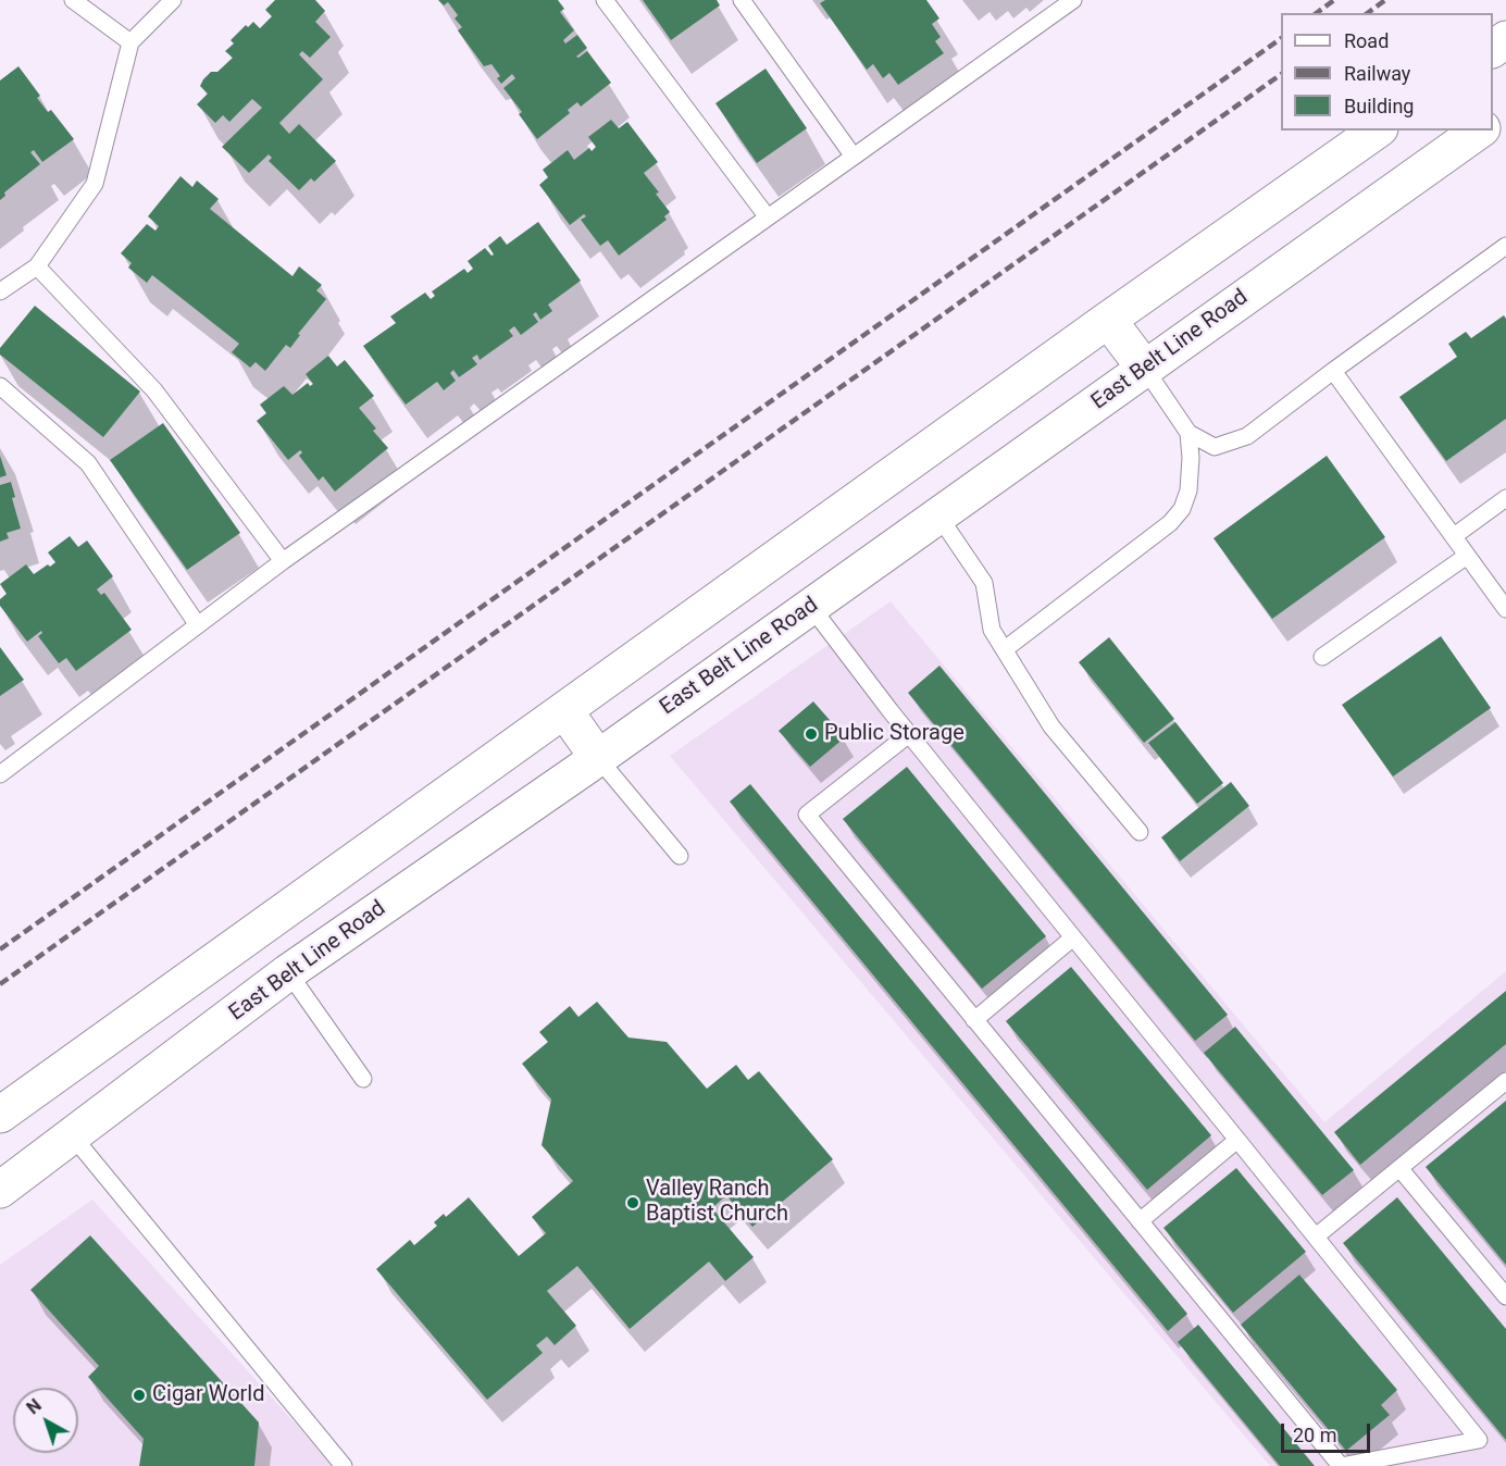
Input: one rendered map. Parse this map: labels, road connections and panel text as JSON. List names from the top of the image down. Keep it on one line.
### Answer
{"streets":{"main road":["East Belt Line Road"]},"places":["Public Storage","Valley Ranch Baptist Church","Cigar World"],"legend":["Road","Railway","Building"],"scale_bar":"20 m","north":"top left"}
